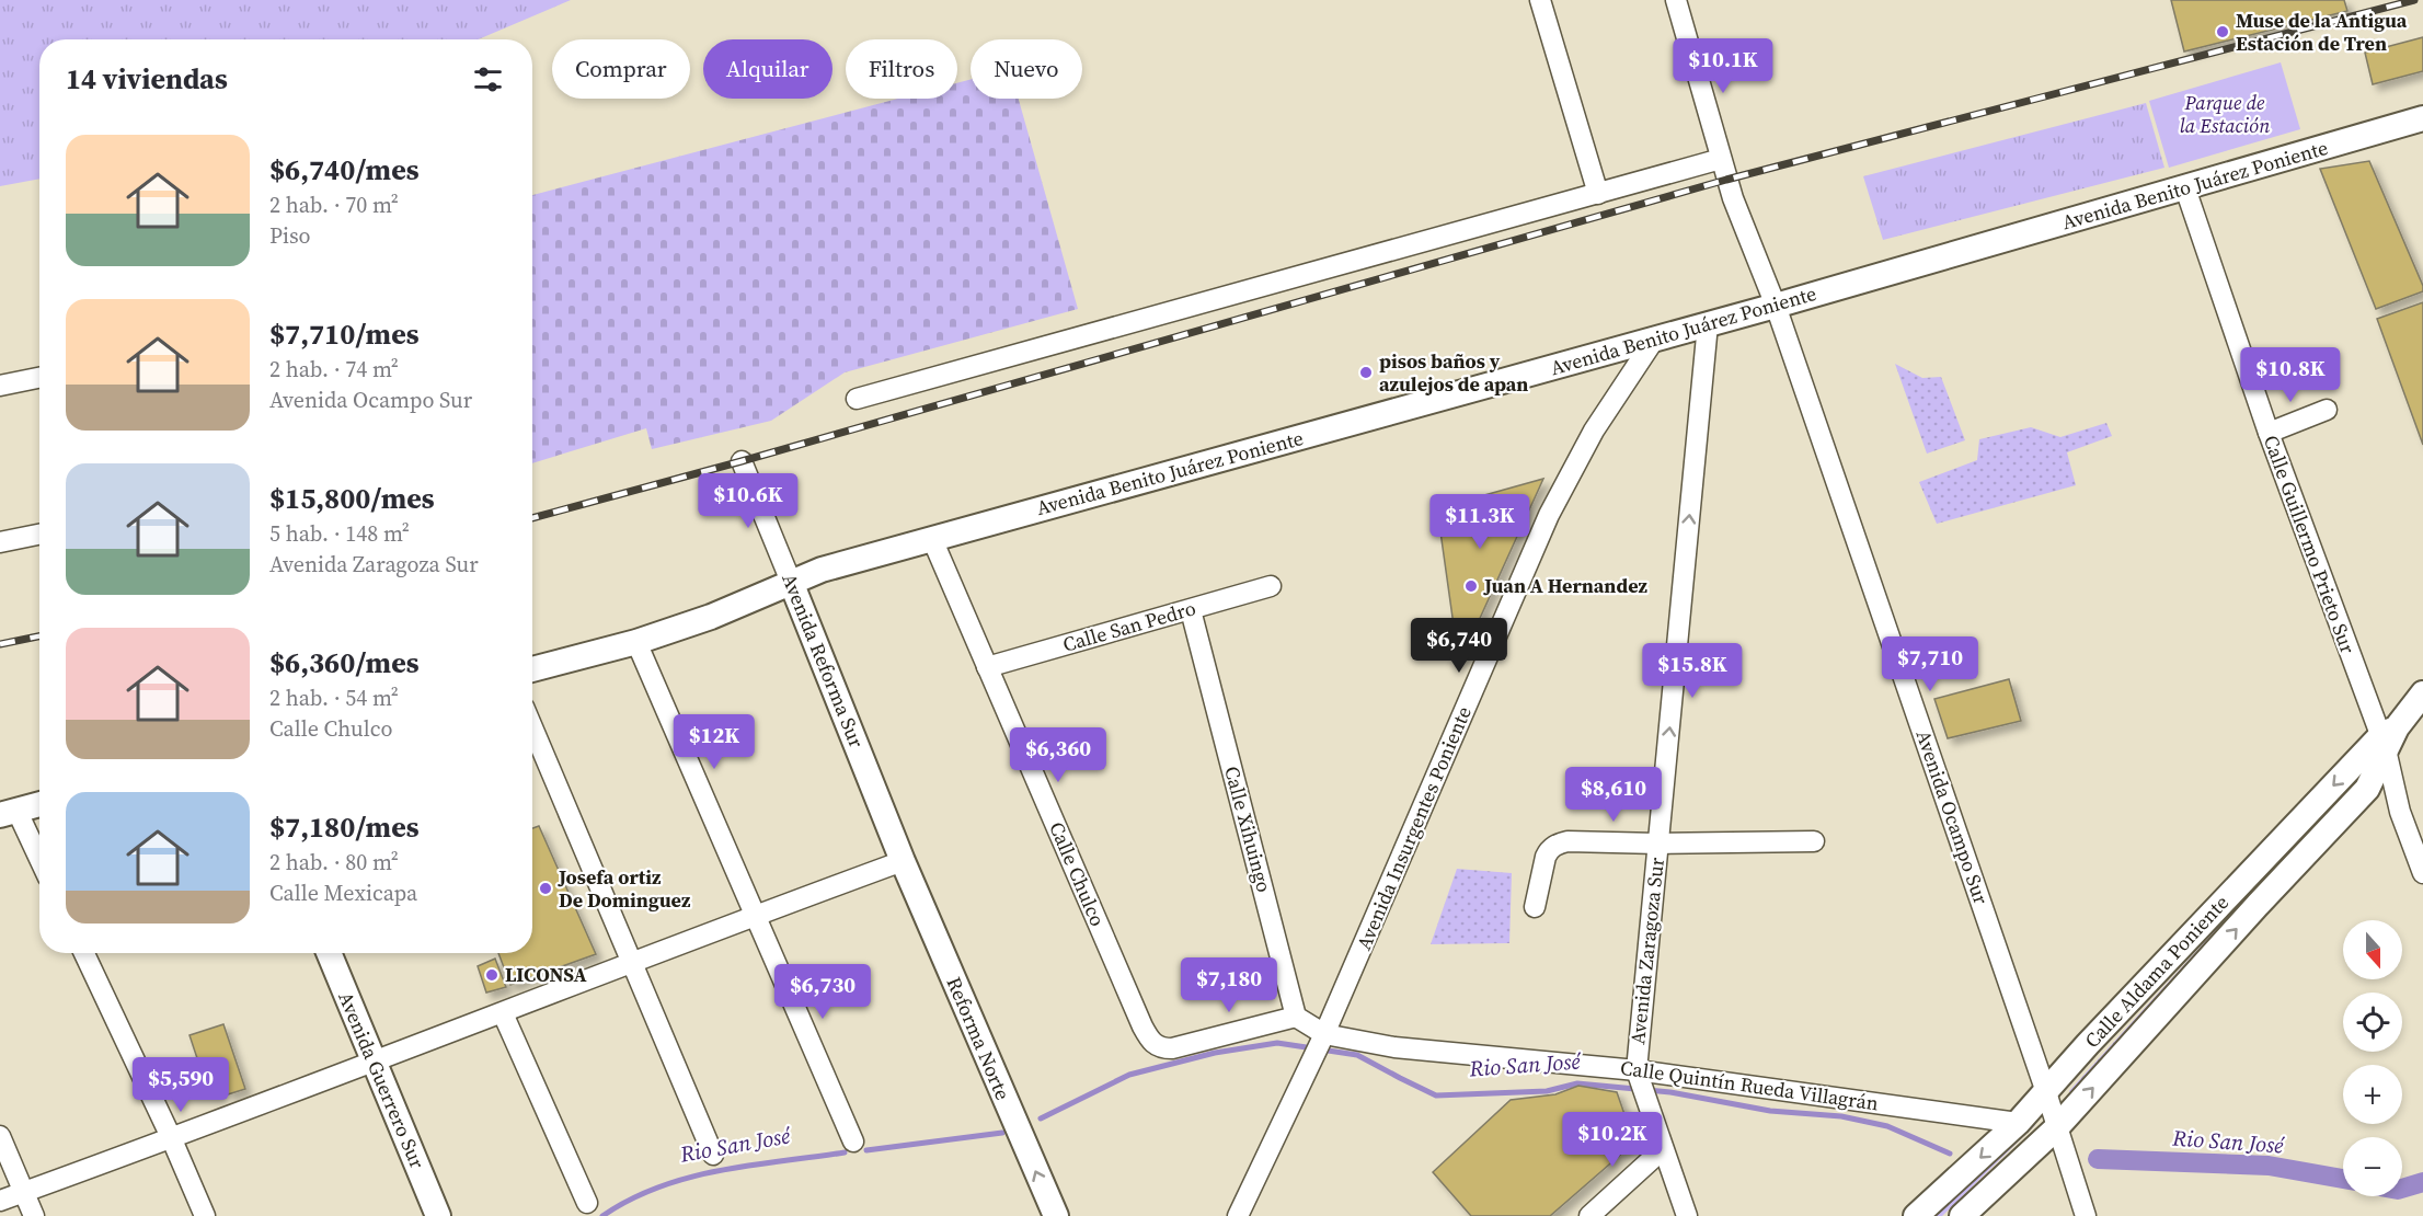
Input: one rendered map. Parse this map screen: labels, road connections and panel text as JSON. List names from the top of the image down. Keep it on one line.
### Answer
{"streets":{"main road":["Avenida Benito Juárez Poniente","Avenida Reforma Sur","Calle Aldama Poniente","Reforma Norte","Avenida Guerrero Sur"],"street":["Calle Guillermo Prieto Sur","Calle San Pedro","Avenida Ocampo Sur","Avenida Insurgentes Poniente","Calle Xihuingo","Calle Chulco","Avenida Zaragoza Sur","Calle Quintín Rueda Villagrán"]},"crossings":[["Avenida Benito Juárez Poniente","Calle Guillermo Prieto Sur"],["Avenida Benito Juárez Poniente","Avenida Reforma Sur"],["Avenida Benito Juárez Poniente","Avenida Ocampo Sur"],["Avenida Benito Juárez Poniente","Avenida Insurgentes Poniente"],["Avenida Benito Juárez Poniente","Calle Chulco"],["Avenida Benito Juárez Poniente","Avenida Zaragoza Sur"],["Calle Guillermo Prieto Sur","Calle Aldama Poniente"],["Calle San Pedro","Calle Xihuingo"],["Calle San Pedro","Calle Chulco"],["Avenida Reforma Sur","Reforma Norte"],["Avenida Ocampo Sur","Calle Aldama Poniente"],["Avenida Insurgentes Poniente","Calle Quintín Rueda Villagrán"],["Calle Xihuingo","Calle Chulco"],["Avenida Zaragoza Sur","Calle Quintín Rueda Villagrán"],["Calle Aldama Poniente","Calle Quintín Rueda Villagrán"]],"one_way":["Avenida Zaragoza Sur","Reforma Norte"],"water":["Rio San José"],"parks":["Parque de la Estación"],"places":["Muse de la Antigua Estación de Tren","pisos baños y azulejos de apan","Juan A Hernandez","Josefa ortiz De Dominguez","LICONSA"],"north":"bottom","page":{"price":["$10.1K","$10.8K","$10.6K","$11.3K","$6,740","$7,710","$15.8K","$12K","$6,360","$8,610","$7,180","$6,730","$5,590","$10.2K"],"chip":["Comprar","Alquilar","Filtros","Nuevo"],"heading":"14 viviendas","list":[{"name":"$6,740/mes","note":"2 hab. · 70 m² · Piso"},{"name":"$7,710/mes","note":"2 hab. · 74 m² · Avenida Ocampo Sur"},{"name":"$15,800/mes","note":"5 hab. · 148 m² · Avenida Zaragoza Sur"},{"name":"$6,360/mes","note":"2 hab. · 54 m² · Calle Chulco"},{"name":"$7,180/mes","note":"2 hab. · 80 m² · Calle Mexicapa"}],"map_buttons":["+","−"]}}
